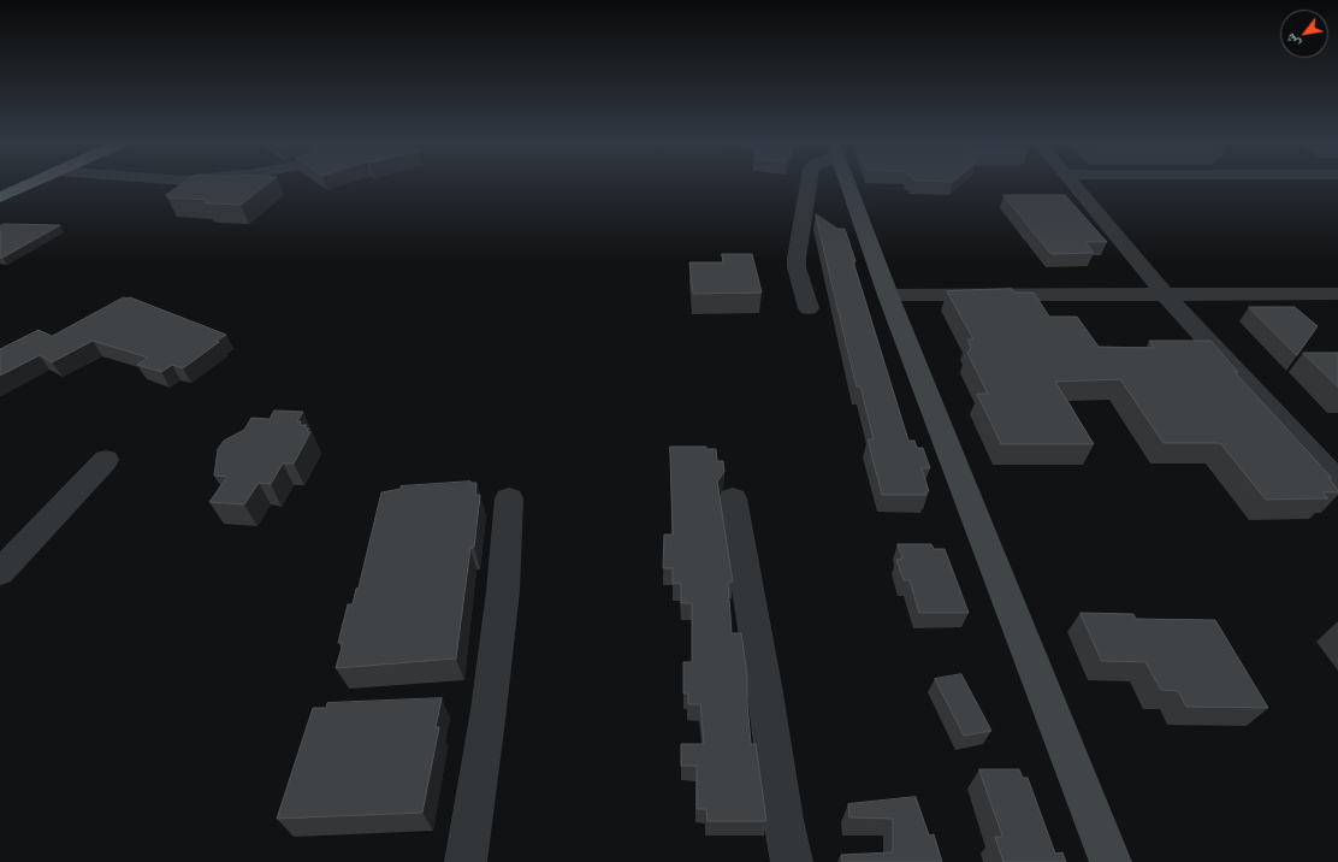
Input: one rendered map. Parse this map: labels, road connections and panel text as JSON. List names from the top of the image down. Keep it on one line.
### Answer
{"north":"bottom left"}
